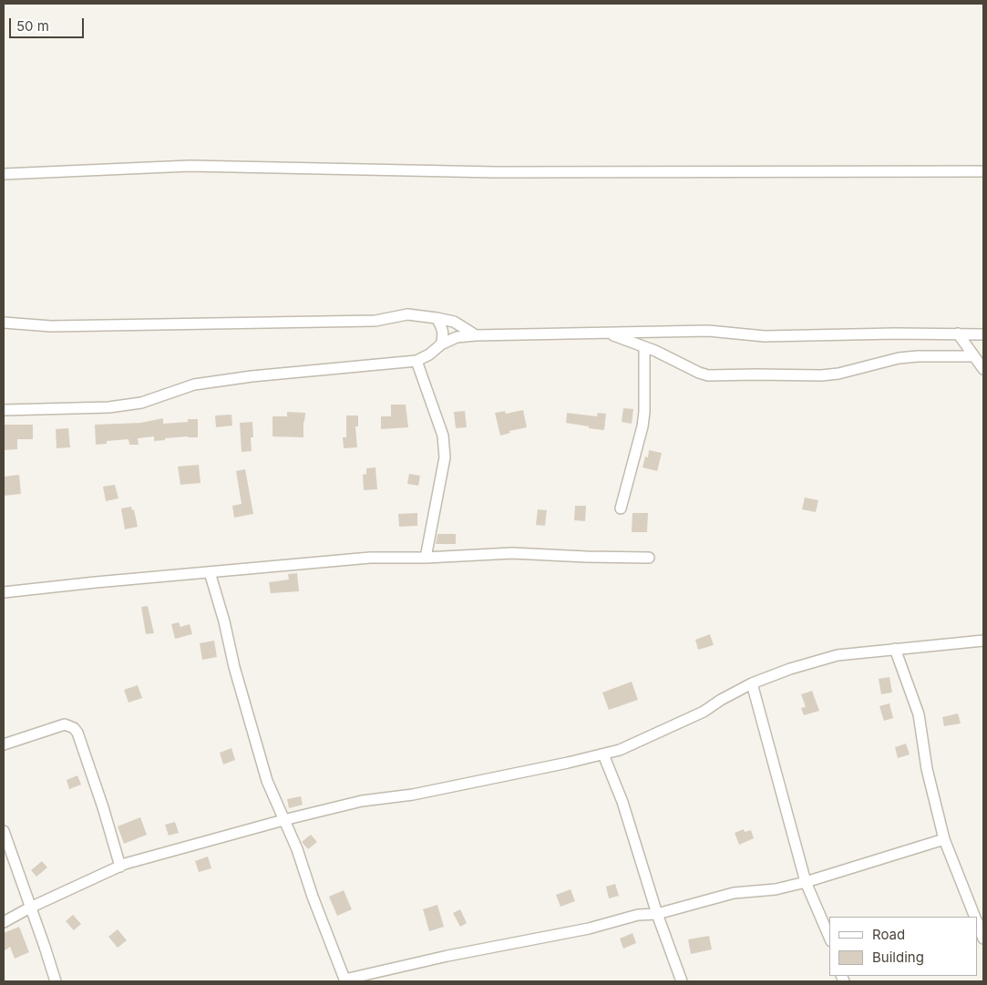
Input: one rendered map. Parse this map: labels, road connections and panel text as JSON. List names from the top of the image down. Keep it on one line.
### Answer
{"legend":["Road","Building"],"scale_bar":"50 m"}
